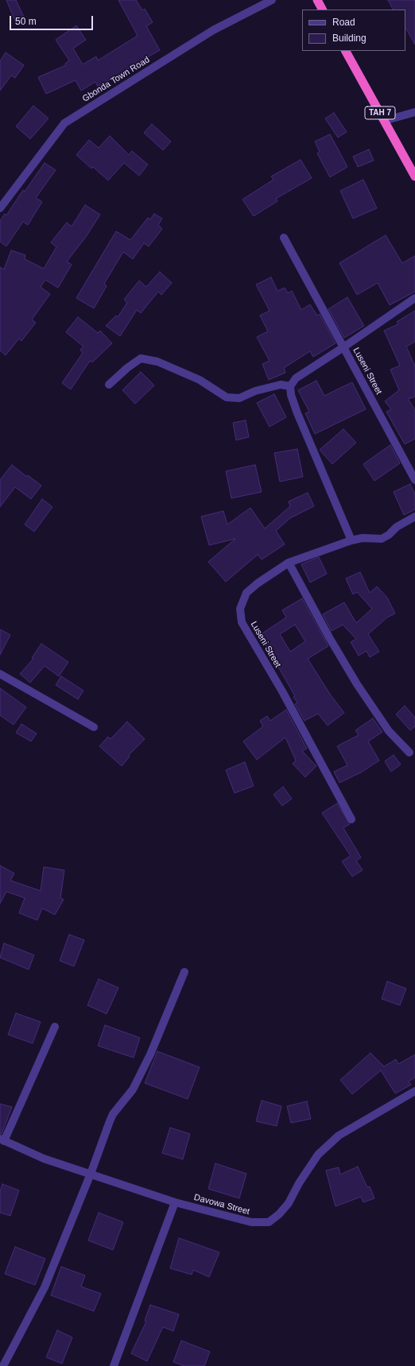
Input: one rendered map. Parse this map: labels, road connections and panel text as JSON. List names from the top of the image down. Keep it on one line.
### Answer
{"streets":{"highway":["TAH 7"],"street":["Gbonda Town Road","Luseni Street","Davowa Street"]},"legend":["Road","Building"],"scale_bar":"50 m"}
